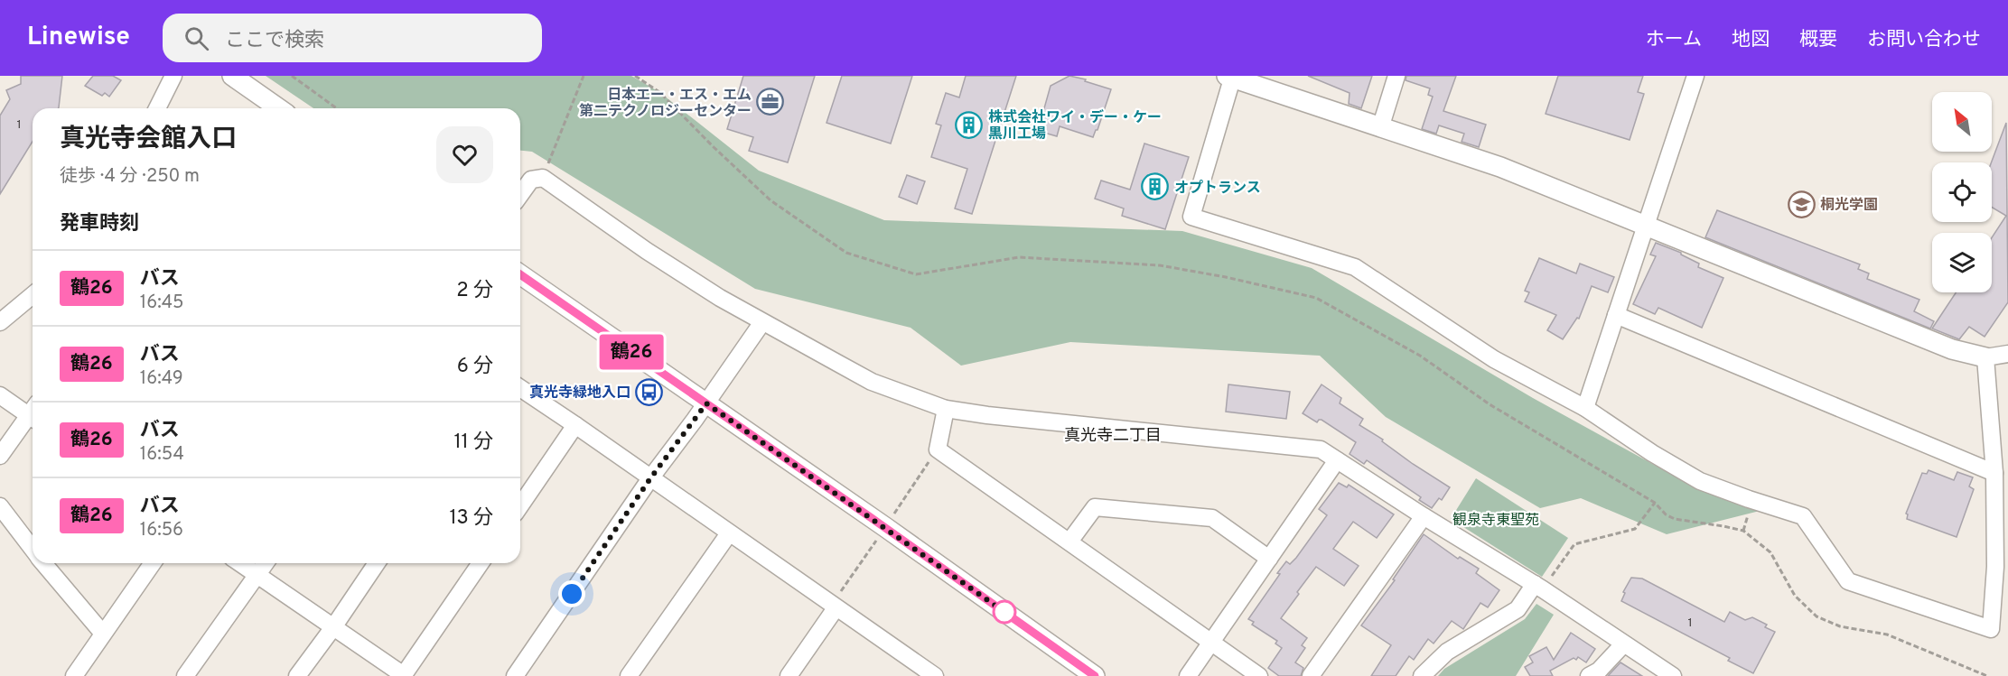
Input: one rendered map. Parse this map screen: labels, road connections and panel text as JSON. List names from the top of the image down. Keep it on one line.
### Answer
{"districts":["真光寺二丁目"],"parks":["観泉寺東聖苑"],"places":{"office":["日本エー・エス・エム 第二テクノロジーセンター"],"building":["株式会社ワイ・デー・ケー 黒川工場","オプトランス"],"school or university":["桐光学園"],"bus stop":["真光寺緑地入口"]},"lines":["bus line 鶴26"],"house_numbers":["1","1"],"north":"top left","page":{"header":"Linewise","search":"ここで検索","nav":["ホーム","地図","概要","お問い合わせ"],"on_map":"鶴26","heading":[["真光寺会館入口","徒歩 · 4 分 · 250 m"],"発車時刻"],"list":[{"mark":"鶴26","name":"バス","note":"16:45","value":"2 分"},{"mark":"鶴26","name":"バス","note":"16:49","value":"6 分"},{"mark":"鶴26","name":"バス","note":"16:54","value":"11 分"},{"mark":"鶴26","name":"バス","note":"16:56","value":"13 分"}]}}
